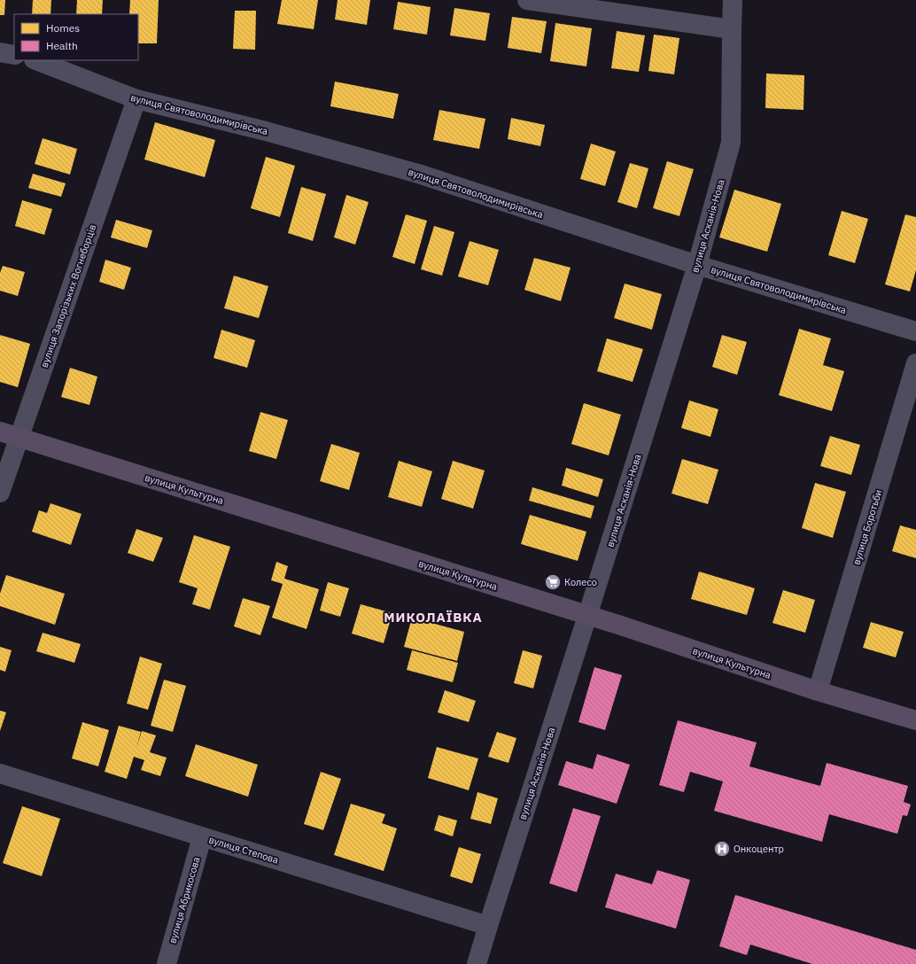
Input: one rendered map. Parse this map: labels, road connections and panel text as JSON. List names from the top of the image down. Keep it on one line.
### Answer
{"streets":{"main road":["вулиця Культурна"],"street":["вулиця Святоволодимирівська","вулиця Асканія-Нова","вулиця Запорізьких Вогнеборців","вулиця Боротьби","вулиця Степова","вулиця Абрикосова"]},"crossings":[["вулиця Святоволодимирівська","вулиця Асканія-Нова"],["вулиця Святоволодимирівська","вулиця Запорізьких Вогнеборців"],["вулиця Асканія-Нова","вулиця Культурна"],["вулиця Асканія-Нова","вулиця Степова"],["вулиця Запорізьких Вогнеборців","вулиця Культурна"],["вулиця Культурна","вулиця Боротьби"],["вулиця Степова","вулиця Абрикосова"]],"districts":["МИКОЛАЇВКА"],"places":{"supermarket":["Колесо"],"hospital":["Онкоцентр"]},"legend":["Homes","Health"]}
